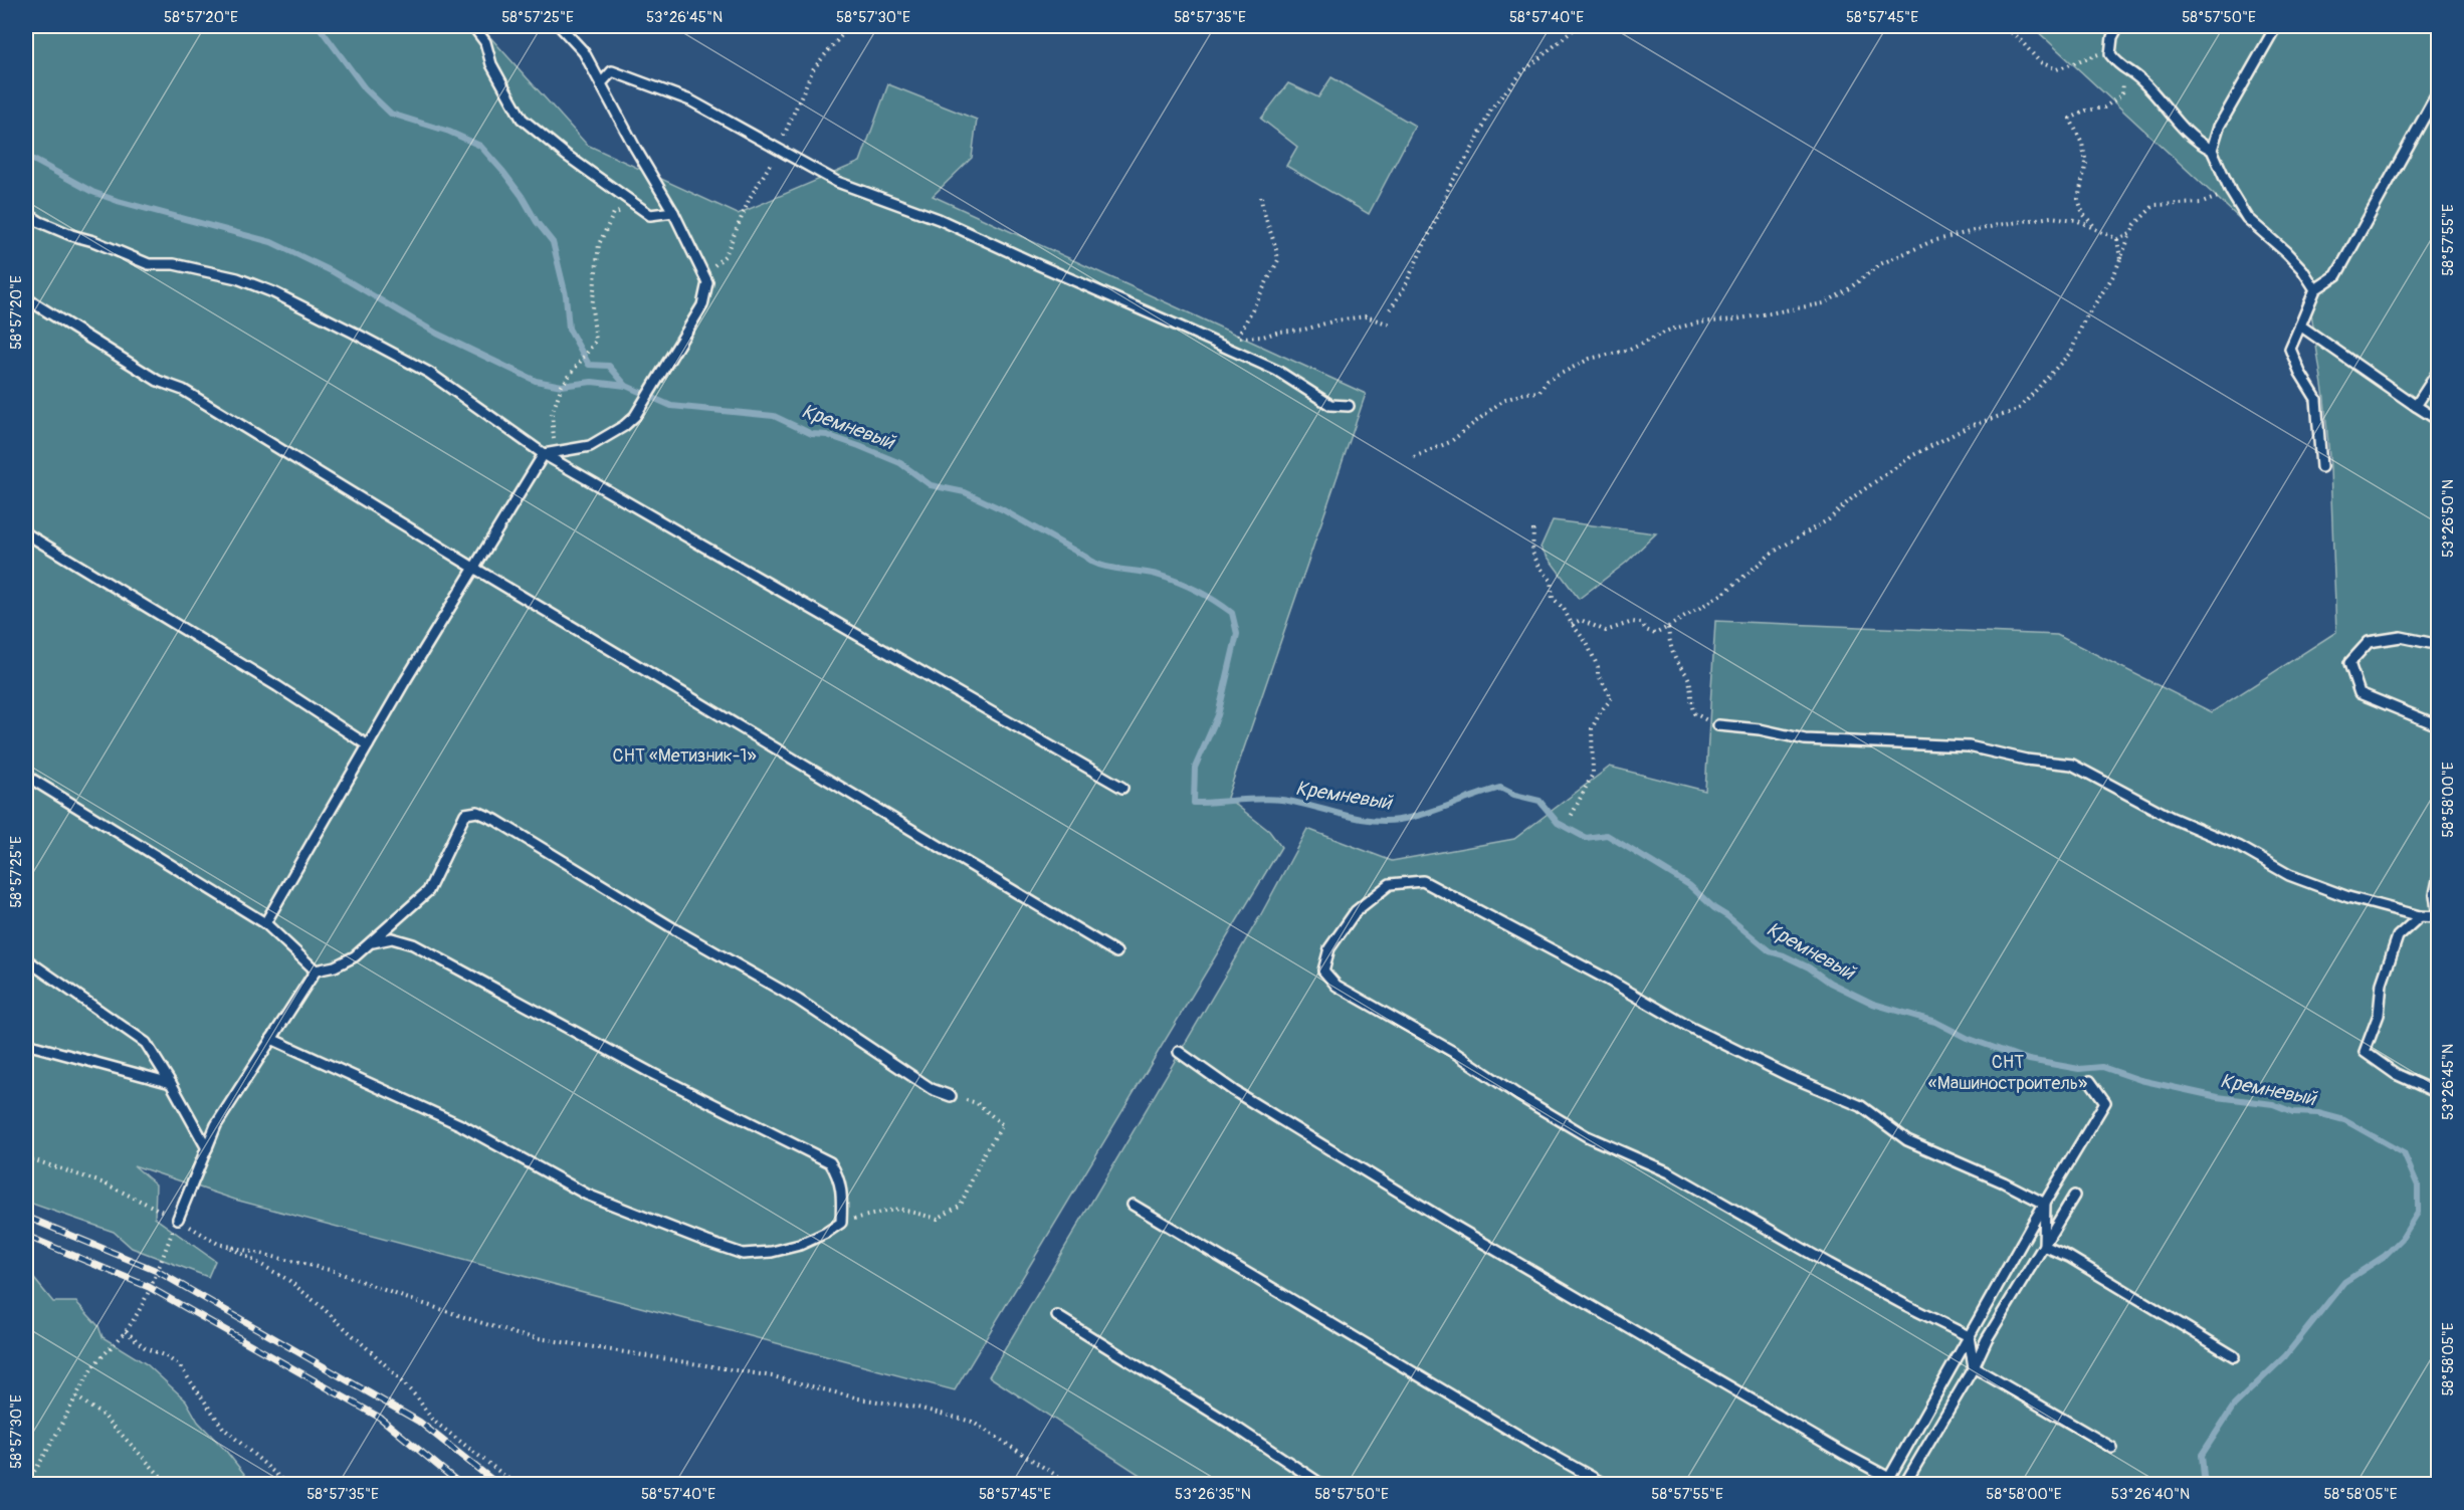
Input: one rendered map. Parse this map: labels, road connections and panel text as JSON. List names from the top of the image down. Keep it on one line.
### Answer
{"water":["Кремневый"],"parks":["СНТ «Метизник-1»","СНТ «Машиностроитель»"],"coordinates":["58°57'20\"E","58°57'25\"E","53°26'45\"N","58°57'30\"E","58°57'35\"E","58°57'40\"E","58°57'45\"E","58°57'50\"E","58°57'55\"E","53°26'50\"N","58°58'00\"E","58°58'05\"E","53°26'35\"N","53°26'40\"N"]}
